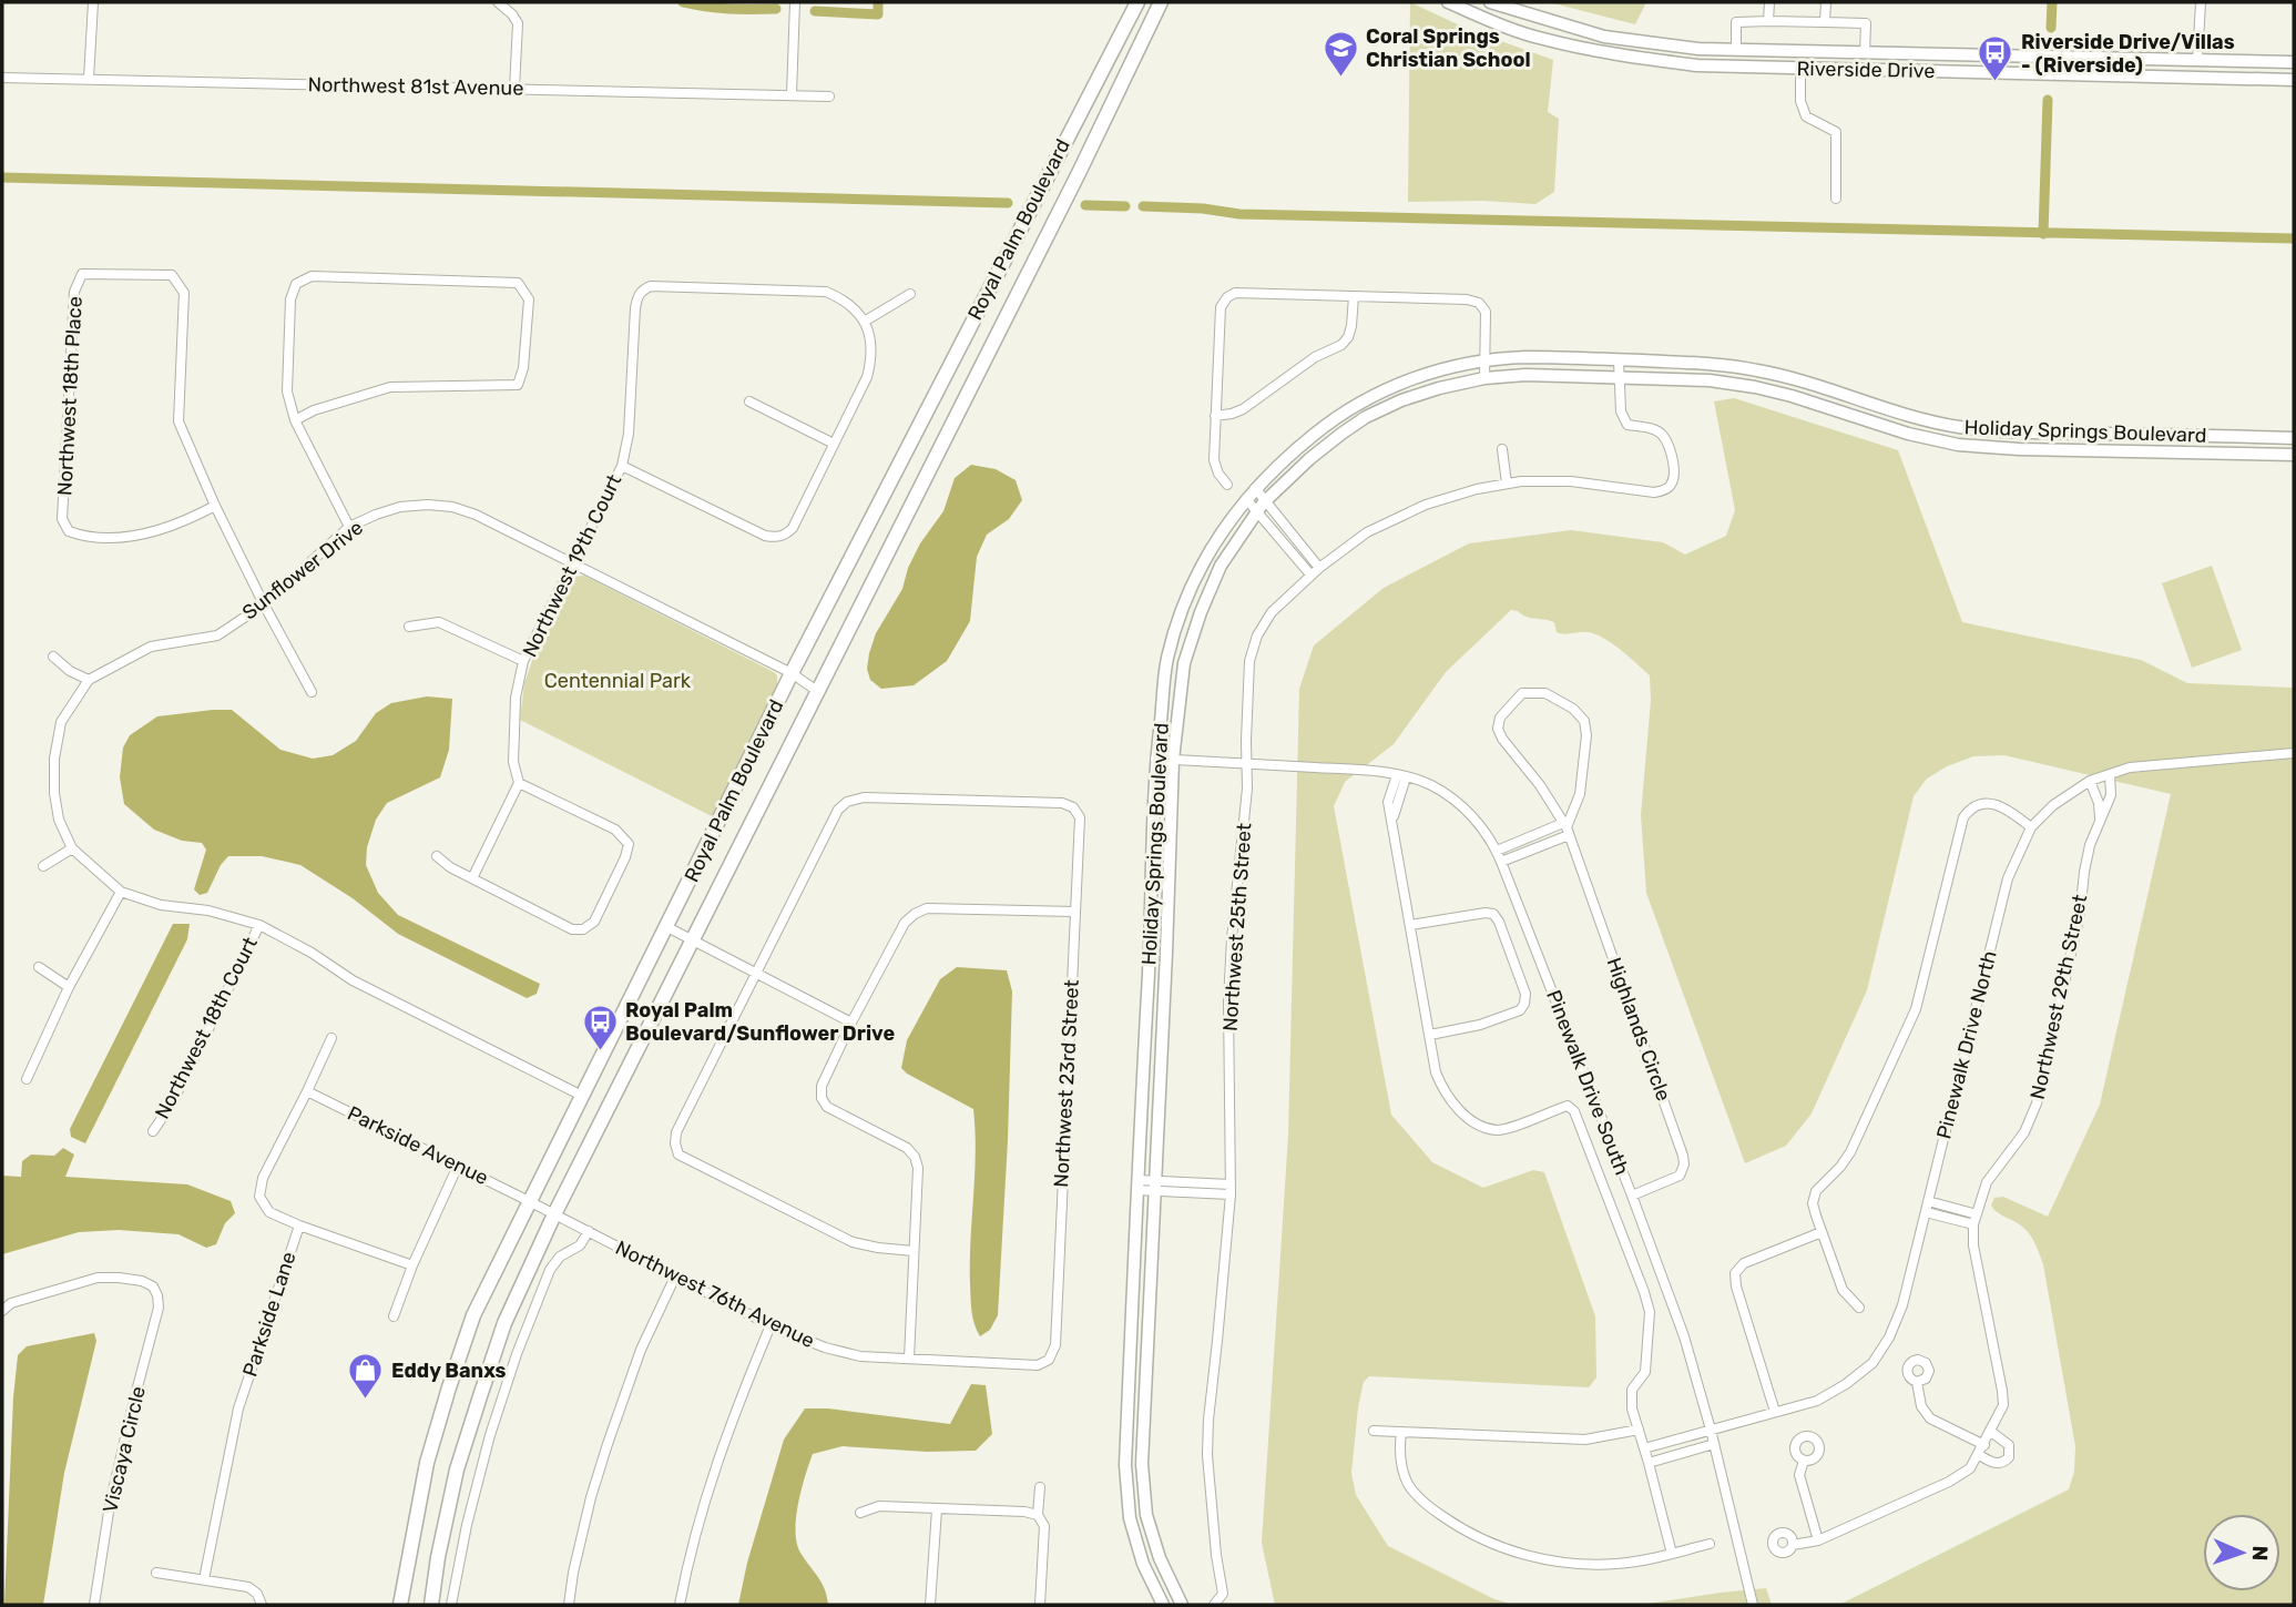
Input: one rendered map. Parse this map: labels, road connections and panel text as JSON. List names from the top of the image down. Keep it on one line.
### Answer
{"streets":{"main road":["Royal Palm Boulevard"],"street":["Riverside Drive","Northwest 81st Avenue","Northwest 18th Place","Holiday Springs Boulevard","Northwest 19th Court","Sunflower Drive","Northwest 25th Street","Northwest 29th Street","Northwest 18th Court","Highlands Circle","Pinewalk Drive North","Pinewalk Drive South","Northwest 23rd Street","Parkside Avenue","Northwest 76th Avenue","Parkside Lane","Viscaya Circle"]},"crossings":[["Royal Palm Boulevard","Sunflower Drive"],["Royal Palm Boulevard","Parkside Avenue"],["Royal Palm Boulevard","Northwest 76th Avenue"],["Holiday Springs Boulevard","Northwest 25th Street"],["Holiday Springs Boulevard","Pinewalk Drive South"],["Northwest 19th Court","Sunflower Drive"],["Sunflower Drive","Northwest 18th Court"],["Northwest 25th Street","Pinewalk Drive South"],["Northwest 29th Street","Pinewalk Drive North"],["Highlands Circle","Pinewalk Drive South"],["Pinewalk Drive North","Pinewalk Drive South"],["Northwest 23rd Street","Northwest 76th Avenue"],["Parkside Avenue","Northwest 76th Avenue"],["Parkside Avenue","Parkside Lane"]],"parks":["Centennial Park"],"places":{"school or university":["Coral Springs Christian School"],"bus stop":["Riverside Drive/Villas - (Riverside)","Royal Palm Boulevard/Sunflower Drive"],"shop":["Eddy Banxs"]},"north":"right"}
